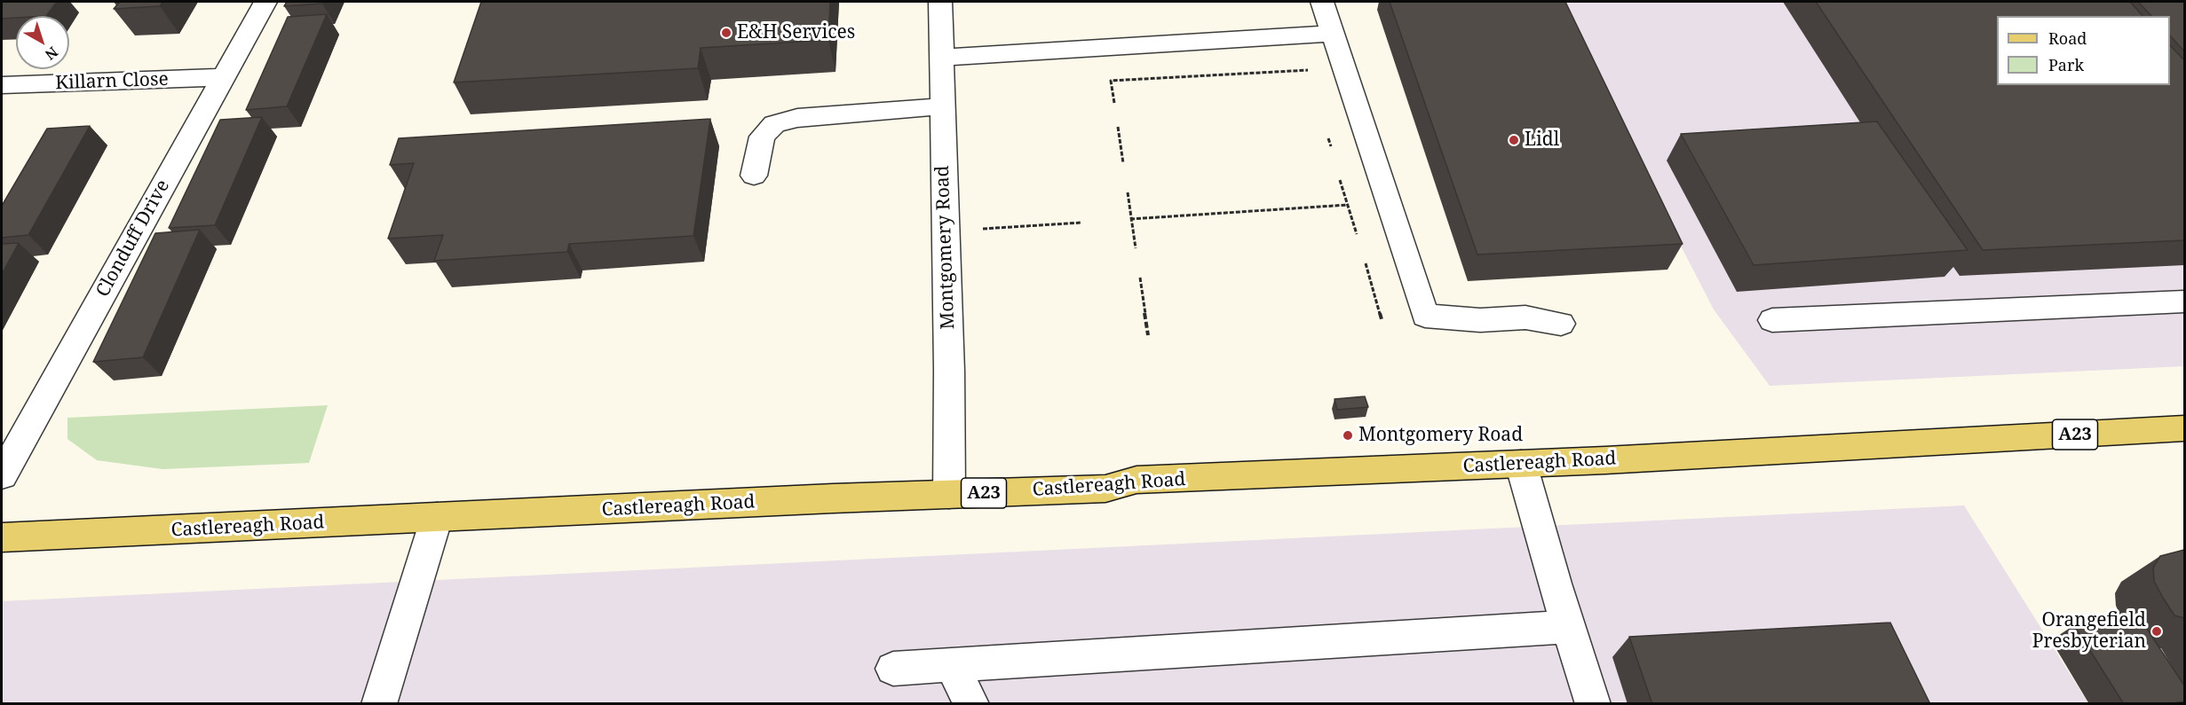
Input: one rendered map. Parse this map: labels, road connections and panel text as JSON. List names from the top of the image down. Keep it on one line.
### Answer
{"streets":{"main road":["A23","Castlereagh Road"],"street":["Killarn Close","Clonduff Drive","Montgomery Road"]},"crossings":[["Killarn Close","Clonduff Drive"],["Montgomery Road","Castlereagh Road"]],"places":["E&H Services","Lidl","Montgomery Road","Orangefield Presbyterian"],"legend":["Road","Park"],"north":"bottom right"}
